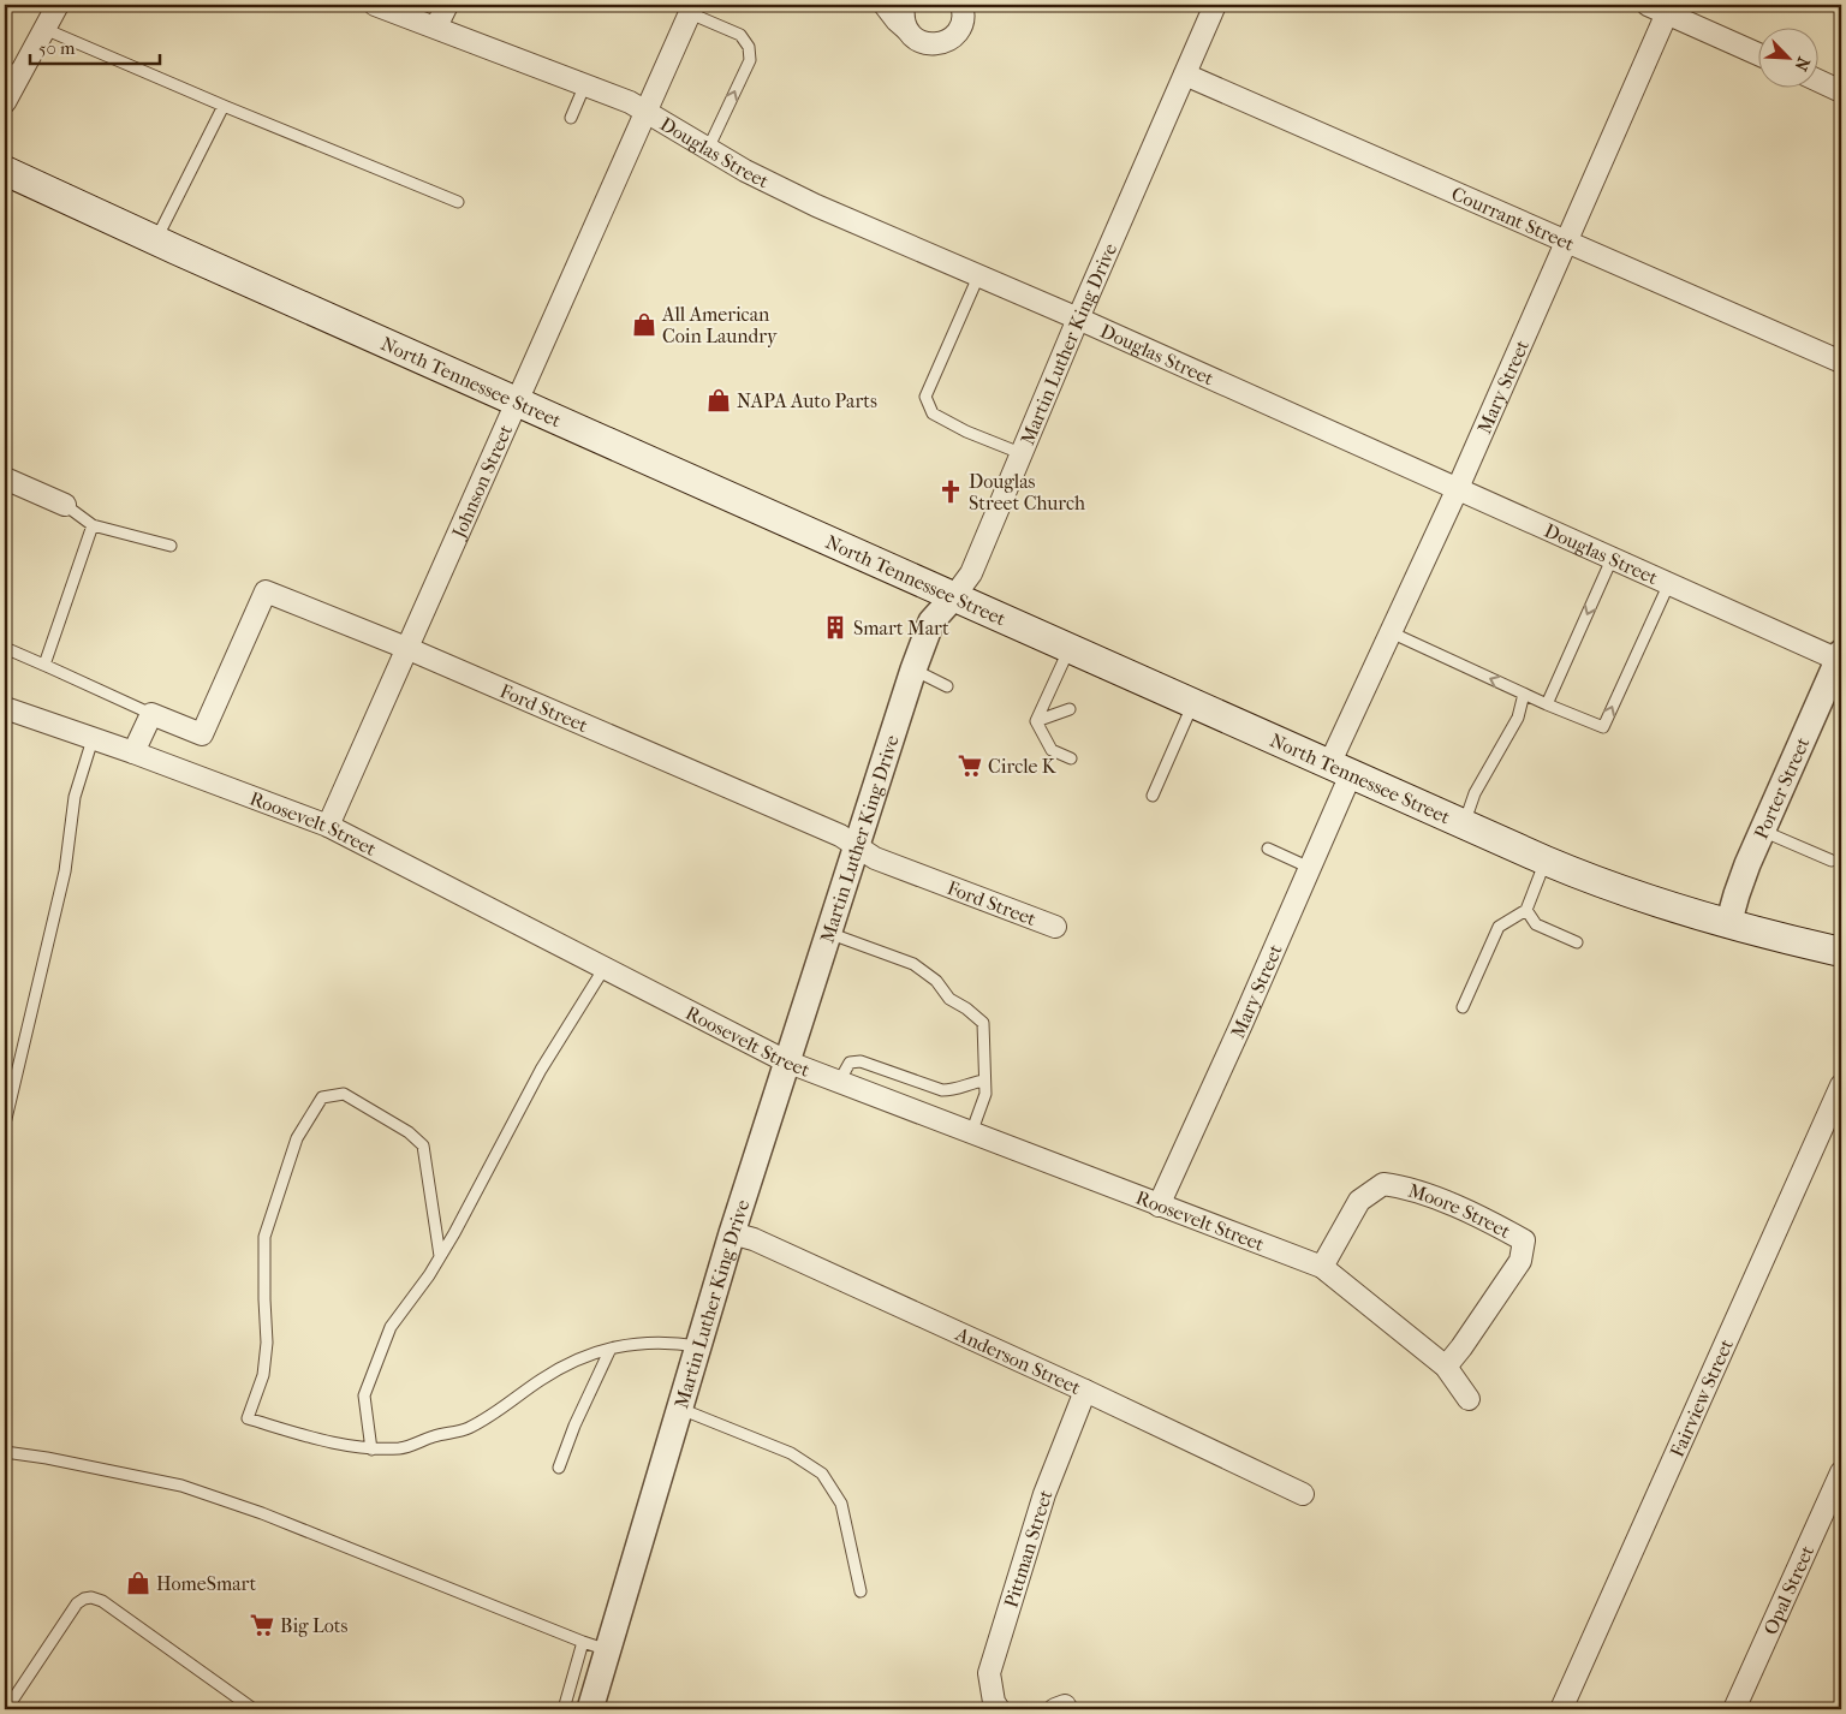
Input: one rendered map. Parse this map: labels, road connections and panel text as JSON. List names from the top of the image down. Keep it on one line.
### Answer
{"streets":{"main road":["North Tennessee Street"],"street":["Douglas Street","Courrant Street","Martin Luther King Drive","Mary Street","Johnson Street","Ford Street","Porter Street","Roosevelt Street","Moore Street","Anderson Street","Fairview Street","Pittman Street","Opal Street"]},"crossings":[["Douglas Street","Martin Luther King Drive"],["Douglas Street","Mary Street"],["Douglas Street","Johnson Street"],["Douglas Street","Porter Street"],["Courrant Street","Martin Luther King Drive"],["Courrant Street","Mary Street"],["Martin Luther King Drive","North Tennessee Street"],["Martin Luther King Drive","Ford Street"],["Martin Luther King Drive","Roosevelt Street"],["Martin Luther King Drive","Anderson Street"],["North Tennessee Street","Mary Street"],["North Tennessee Street","Johnson Street"],["North Tennessee Street","Porter Street"],["Mary Street","Roosevelt Street"],["Johnson Street","Ford Street"],["Johnson Street","Roosevelt Street"],["Roosevelt Street","Moore Street"],["Anderson Street","Pittman Street"]],"places":{"shop":["All American Coin Laundry","NAPA Auto Parts","HomeSmart"],"church":["Douglas Street Church"],"building":["Smart Mart"],"supermarket":["Circle K","Big Lots"]},"scale_bar":"50 m","north":"bottom right"}
